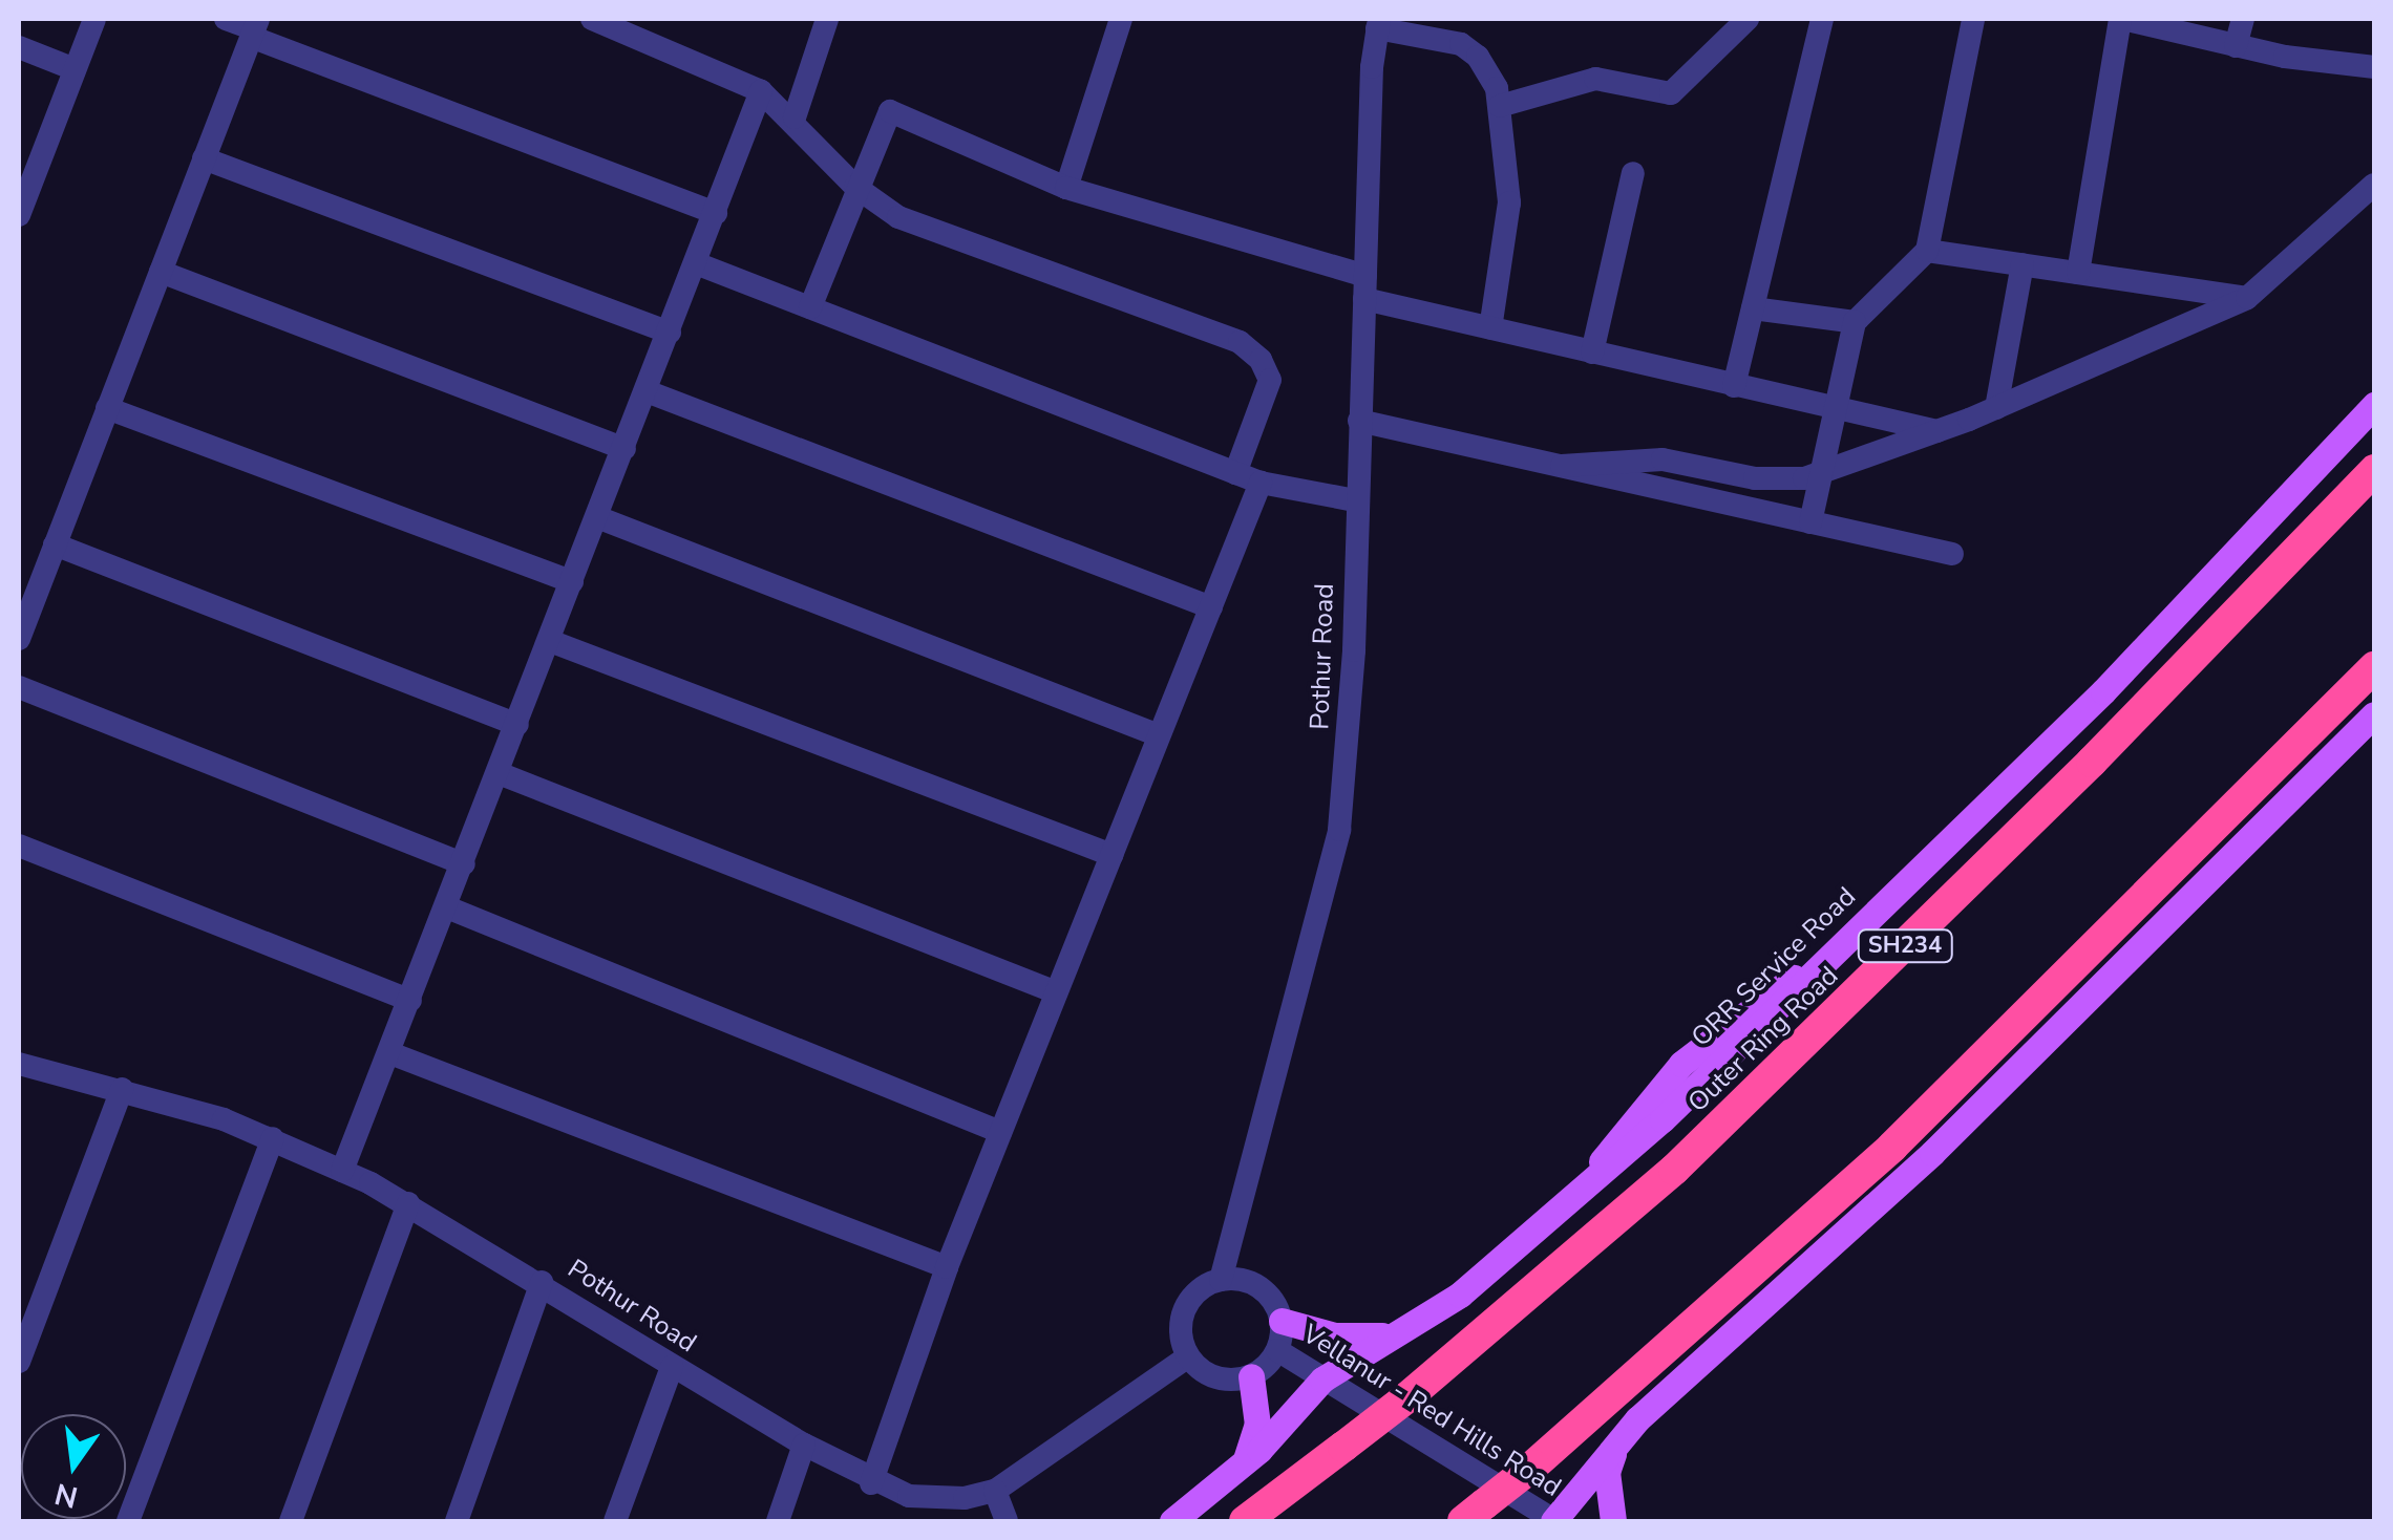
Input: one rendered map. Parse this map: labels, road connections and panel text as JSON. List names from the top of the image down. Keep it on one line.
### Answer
{"streets":{"highway":["SH234","Outer Ring Road"],"main road":["ORR Service Road"],"street":["Pothur Road","Vellanur - Red Hills Road"]},"crossings":[["Pothur Road","Vellanur - Red Hills Road"],["ORR Service Road","Vellanur - Red Hills Road"]],"north":"bottom"}
